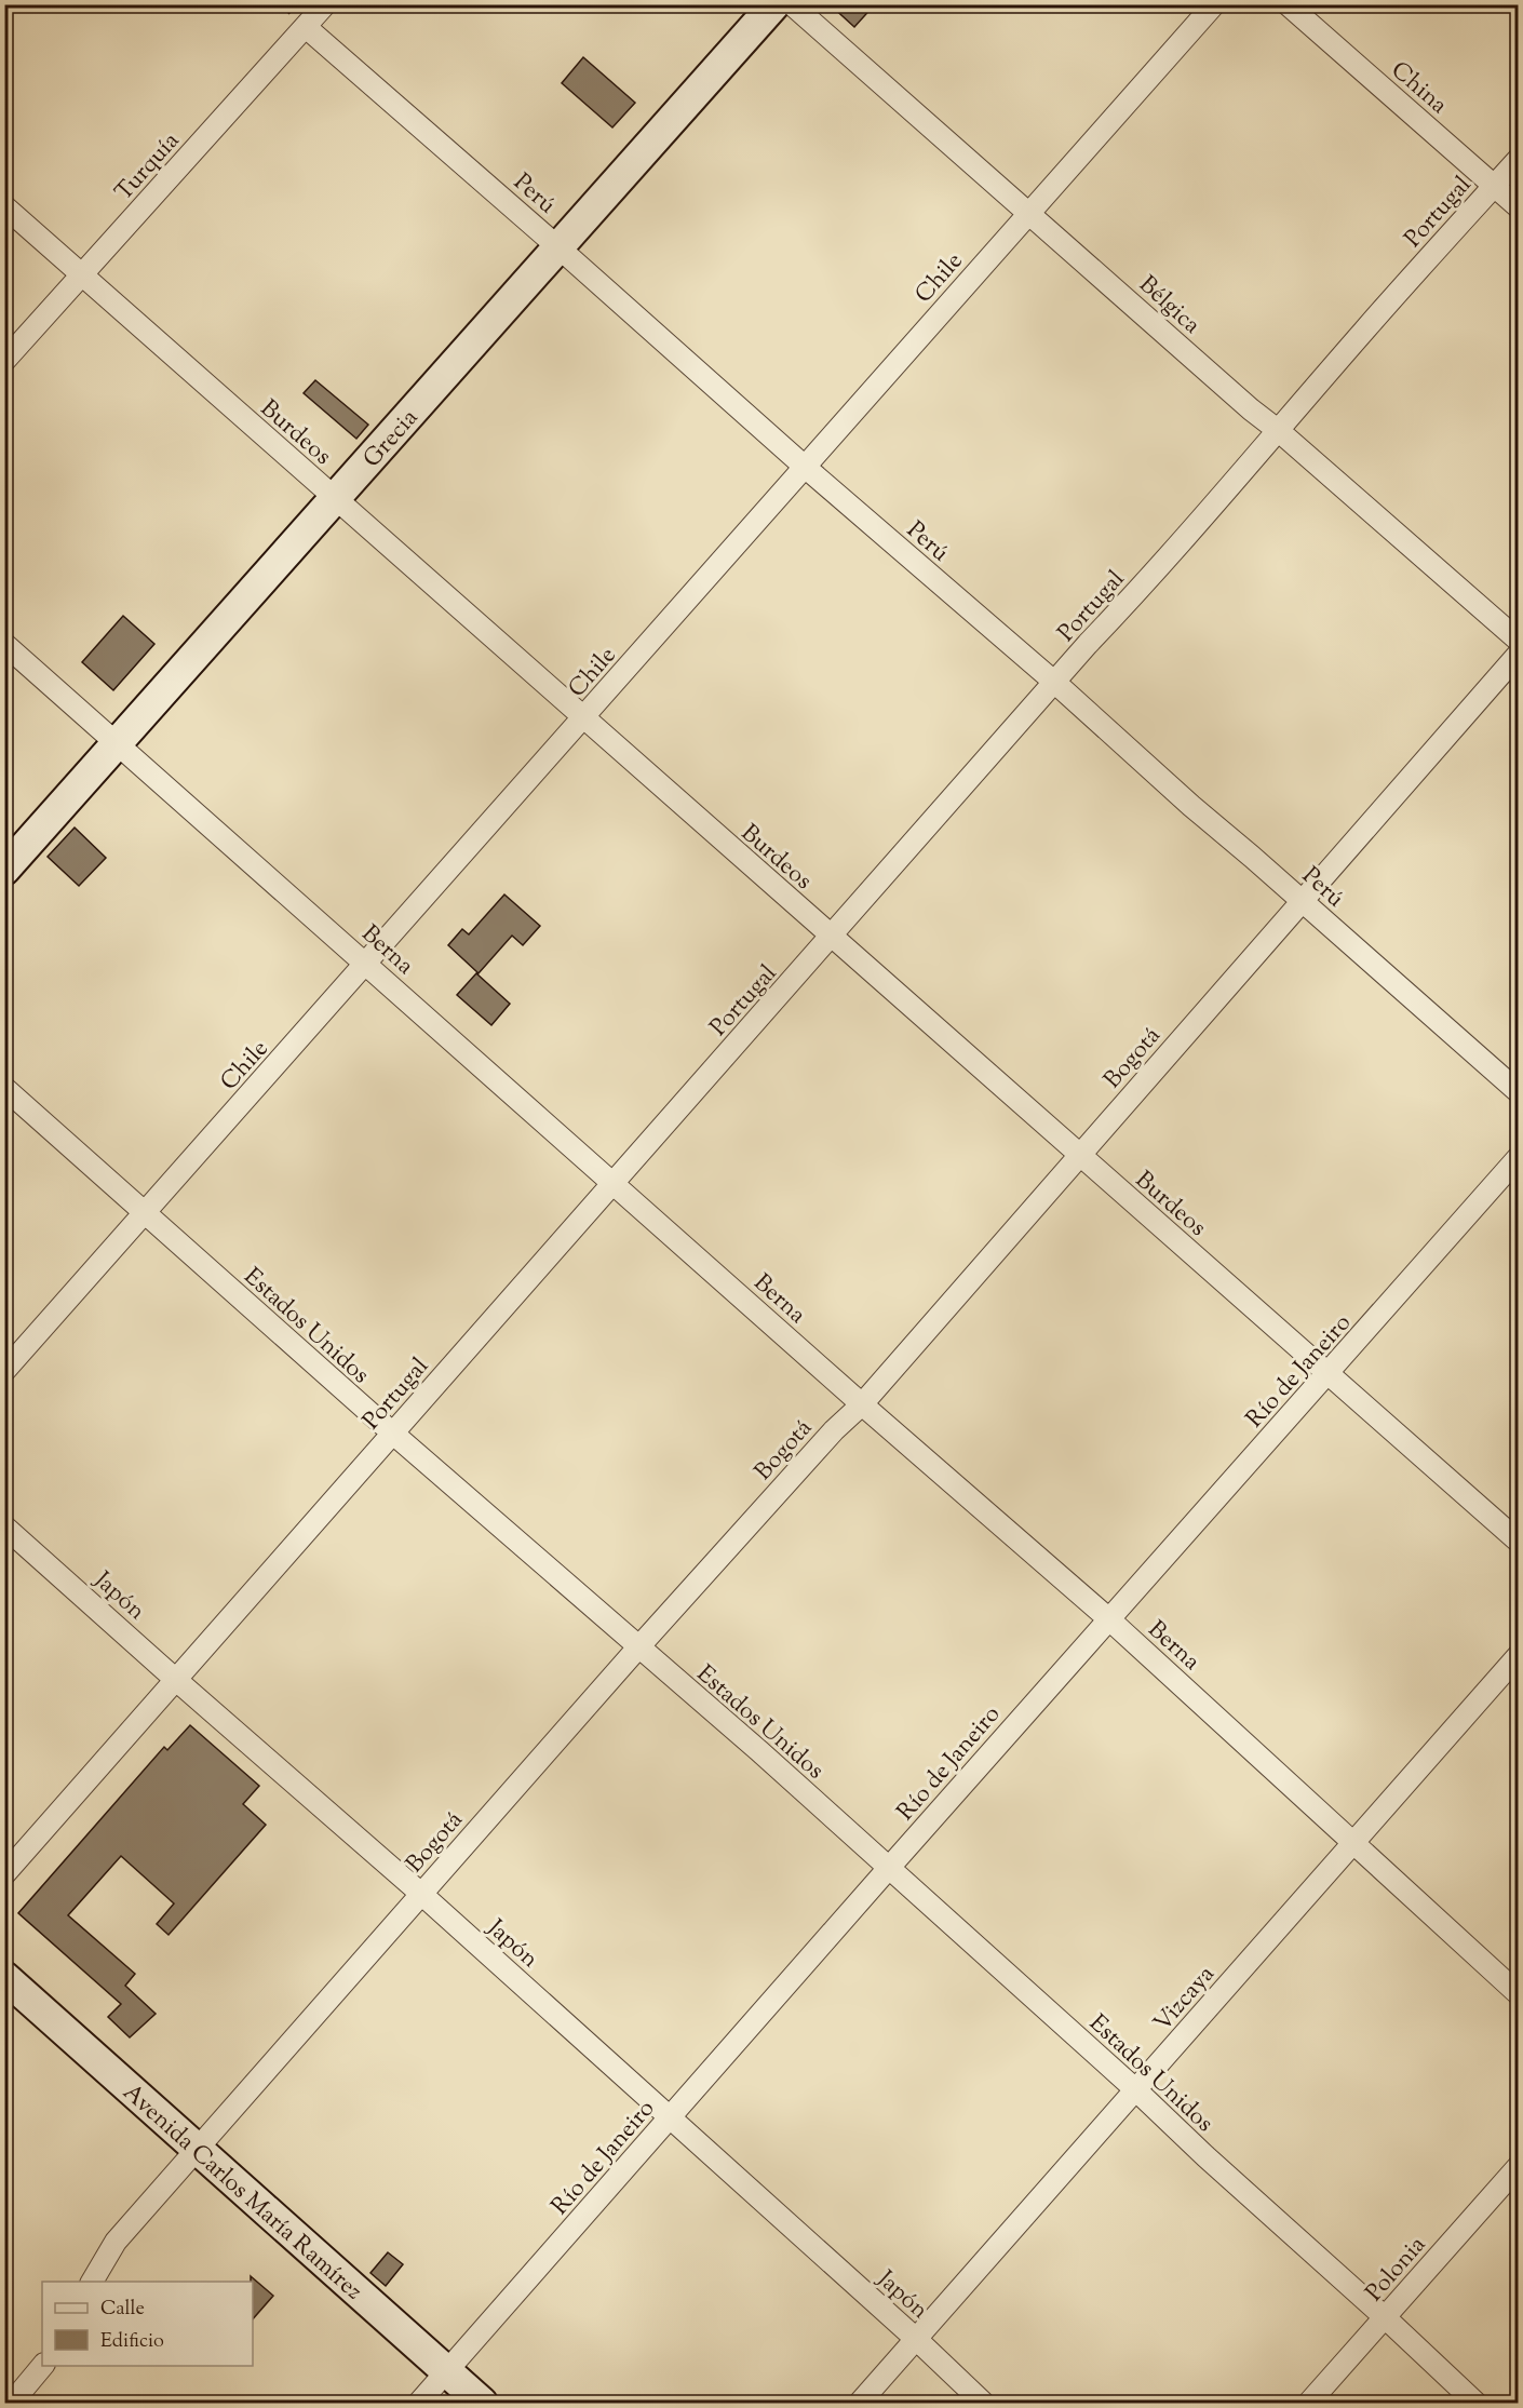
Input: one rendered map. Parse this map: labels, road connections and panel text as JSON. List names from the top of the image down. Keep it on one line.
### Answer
{"streets":{"street":["China","Turquía","Perú","Portugal","Chile","Bélgica","Burdeos","Grecia","Berna","Bogotá","Estados Unidos","Río de Janeiro","Japón","Vizcaya","Avenida Carlos María Ramírez","Polonia"]},"crossings":[["China","Portugal"],["Turquía","Perú"],["Turquía","Burdeos"],["Perú","Portugal"],["Perú","Chile"],["Perú","Grecia"],["Perú","Bogotá"],["Portugal","Bélgica"],["Portugal","Burdeos"],["Portugal","Berna"],["Portugal","Estados Unidos"],["Portugal","Japón"],["Chile","Bélgica"],["Chile","Burdeos"],["Chile","Berna"],["Chile","Estados Unidos"],["Burdeos","Grecia"],["Burdeos","Bogotá"],["Burdeos","Río de Janeiro"],["Grecia","Berna"],["Berna","Bogotá"],["Berna","Río de Janeiro"],["Berna","Vizcaya"],["Bogotá","Estados Unidos"],["Bogotá","Japón"],["Bogotá","Avenida Carlos María Ramírez"],["Estados Unidos","Río de Janeiro"],["Estados Unidos","Vizcaya"],["Estados Unidos","Polonia"],["Río de Janeiro","Japón"],["Río de Janeiro","Avenida Carlos María Ramírez"],["Japón","Vizcaya"]],"legend":["Calle","Edificio"]}
